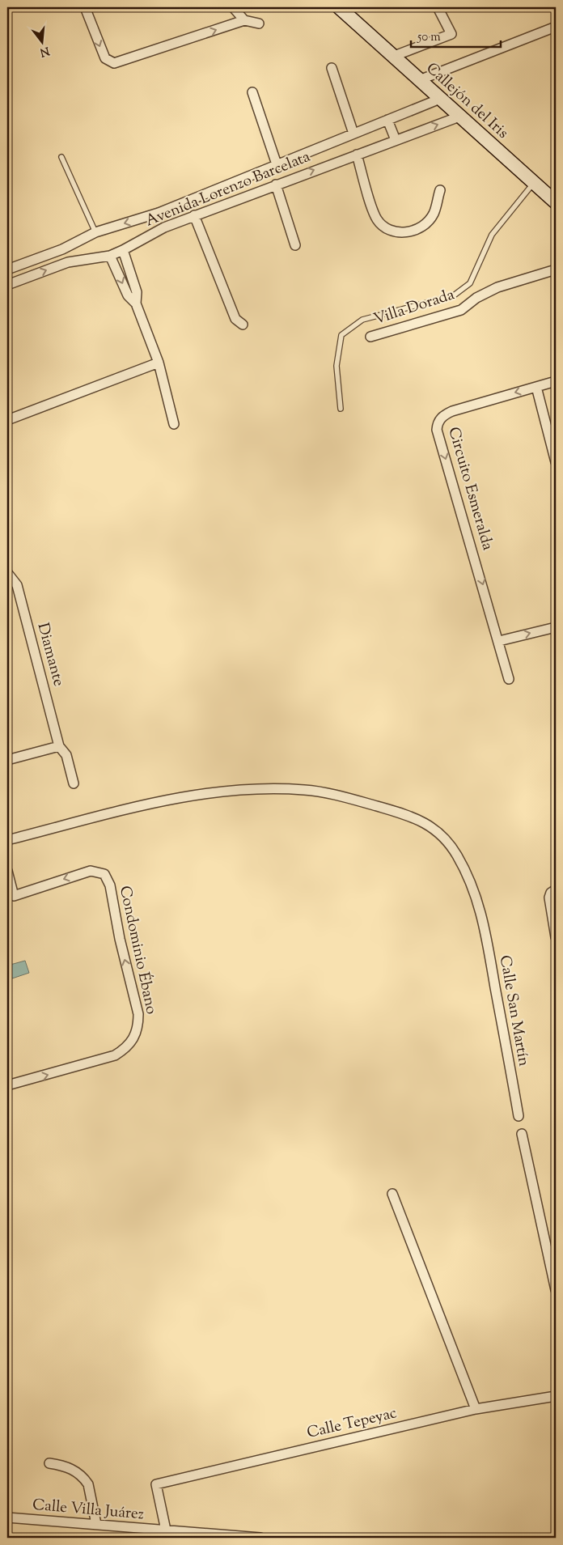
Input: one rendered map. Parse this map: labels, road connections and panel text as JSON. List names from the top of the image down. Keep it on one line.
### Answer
{"streets":{"street":["Callejón del Iris","Avenida Lorenzo Barcelata","Villa Dorada","Circuito Esmeralda","Diamante","Condominio Ébano","Calle San Martín","Calle Tepeyac","Calle Villa Juárez"]},"crossings":[["Callejón del Iris","Avenida Lorenzo Barcelata"],["Calle Tepeyac","Calle Villa Juárez"]],"scale_bar":"50 m","north":"bottom"}
